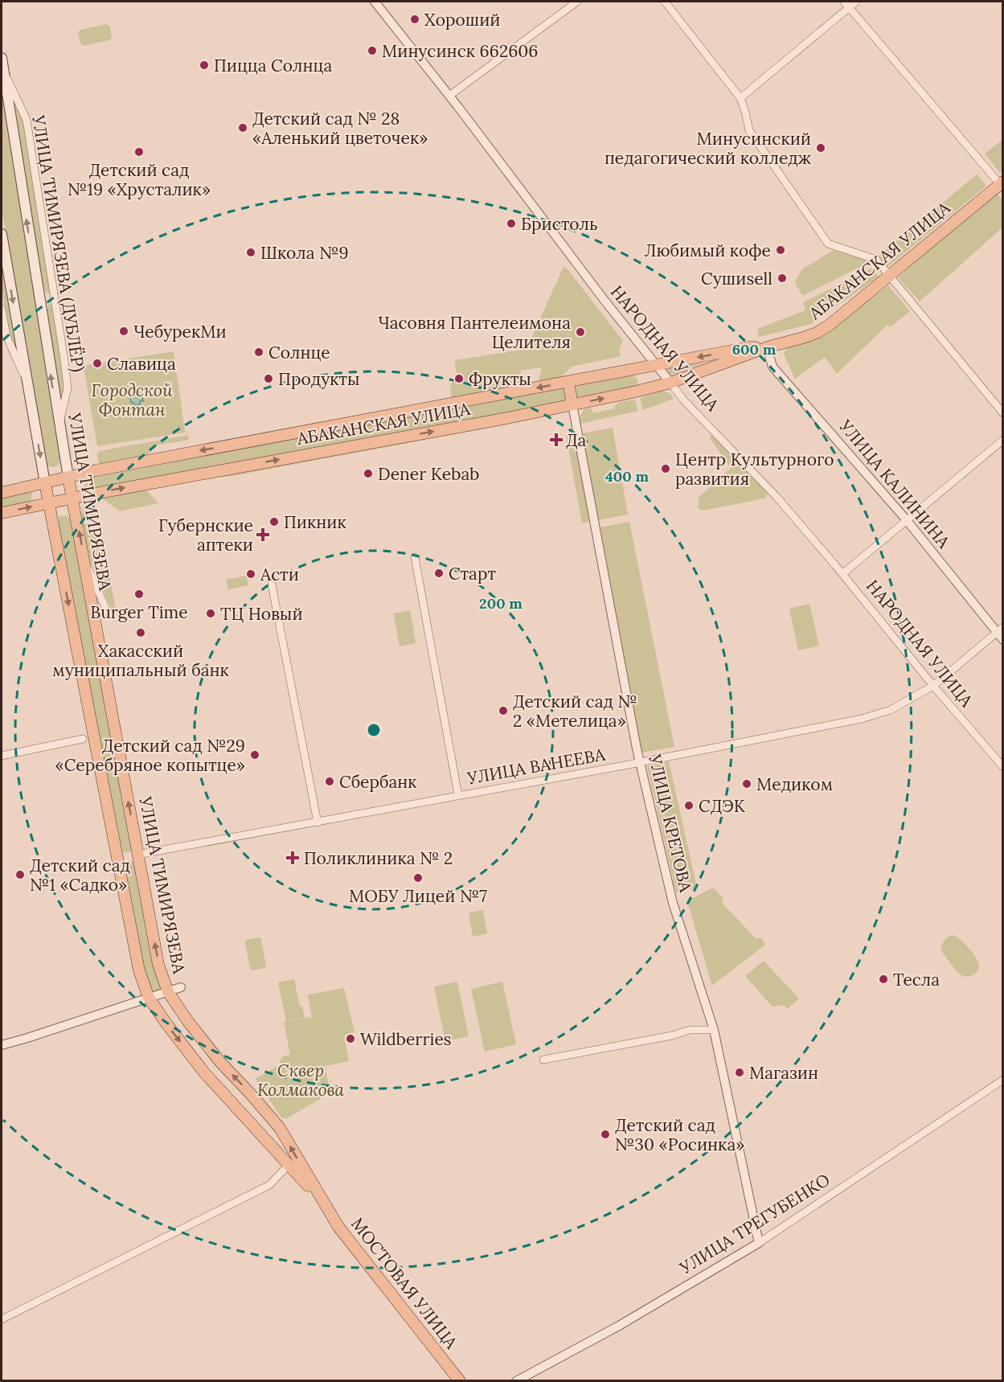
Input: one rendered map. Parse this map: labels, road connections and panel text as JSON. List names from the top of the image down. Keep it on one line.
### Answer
{"streets":{"main road":["АБАКАНСКАЯ УЛИЦА","УЛИЦА ТИМИРЯЗЕВА","МОСТОВАЯ УЛИЦА"],"street":["УЛИЦА ТИМИРЯЗЕВА (ДУБЛЁР)","НАРОДНАЯ УЛИЦА","УЛИЦА КАЛИНИНА","УЛИЦА ВАНЕЕВА","УЛИЦА КРЕТОВА","УЛИЦА ТРЕГУБЕНКО"]},"crossings":[["УЛИЦА ТИМИРЯЗЕВА (ДУБЛЁР)","УЛИЦА ТИМИРЯЗЕВА"],["АБАКАНСКАЯ УЛИЦА","НАРОДНАЯ УЛИЦА"],["АБАКАНСКАЯ УЛИЦА","УЛИЦА КАЛИНИНА"],["АБАКАНСКАЯ УЛИЦА","УЛИЦА ТИМИРЯЗЕВА"],["АБАКАНСКАЯ УЛИЦА","УЛИЦА КРЕТОВА"],["НАРОДНАЯ УЛИЦА","УЛИЦА ВАНЕЕВА"],["УЛИЦА КАЛИНИНА","УЛИЦА ВАНЕЕВА"],["УЛИЦА ТИМИРЯЗЕВА","УЛИЦА ВАНЕЕВА"],["УЛИЦА ТИМИРЯЗЕВА","МОСТОВАЯ УЛИЦА"],["УЛИЦА ВАНЕЕВА","УЛИЦА КРЕТОВА"],["УЛИЦА КРЕТОВА","УЛИЦА ТРЕГУБЕНКО"]],"parks":["Городской Фонтан","Сквер Колмакова"],"places":{"other":["Хороший","Минусинск 662606","Пицца Солнца","Детский сад № 28 «Аленький цветочек»","Минусинский педагогический колледж","Детский сад №19 «Хрусталик»","Бристоль","Любимый кофе","Школа №9","Сушиsell","ЧебурекМи","Часовня Пантелеимона Целителя","Солнце","Славица","Продукты","Фрукты","Центр Культурного развития","Dener Kebab","Пикник","Старт","Асти","Burger Time","ТЦ Новый","Хакасский муниципальный банк","Детский сад № 2 «Метелица»","Детский сад №29 «Серебряное копытце»","Сбербанк","Медиком","СДЭК","Детский сад №1 «Cадко»","МОБУ Лицей №7","Тесла","Wildberries","Магазин","Детский сад №30 «Росинка»"],"health":["Да","Губернские аптеки","Поликлиника № 2"]},"rings":["600 m","400 m","200 m"]}
